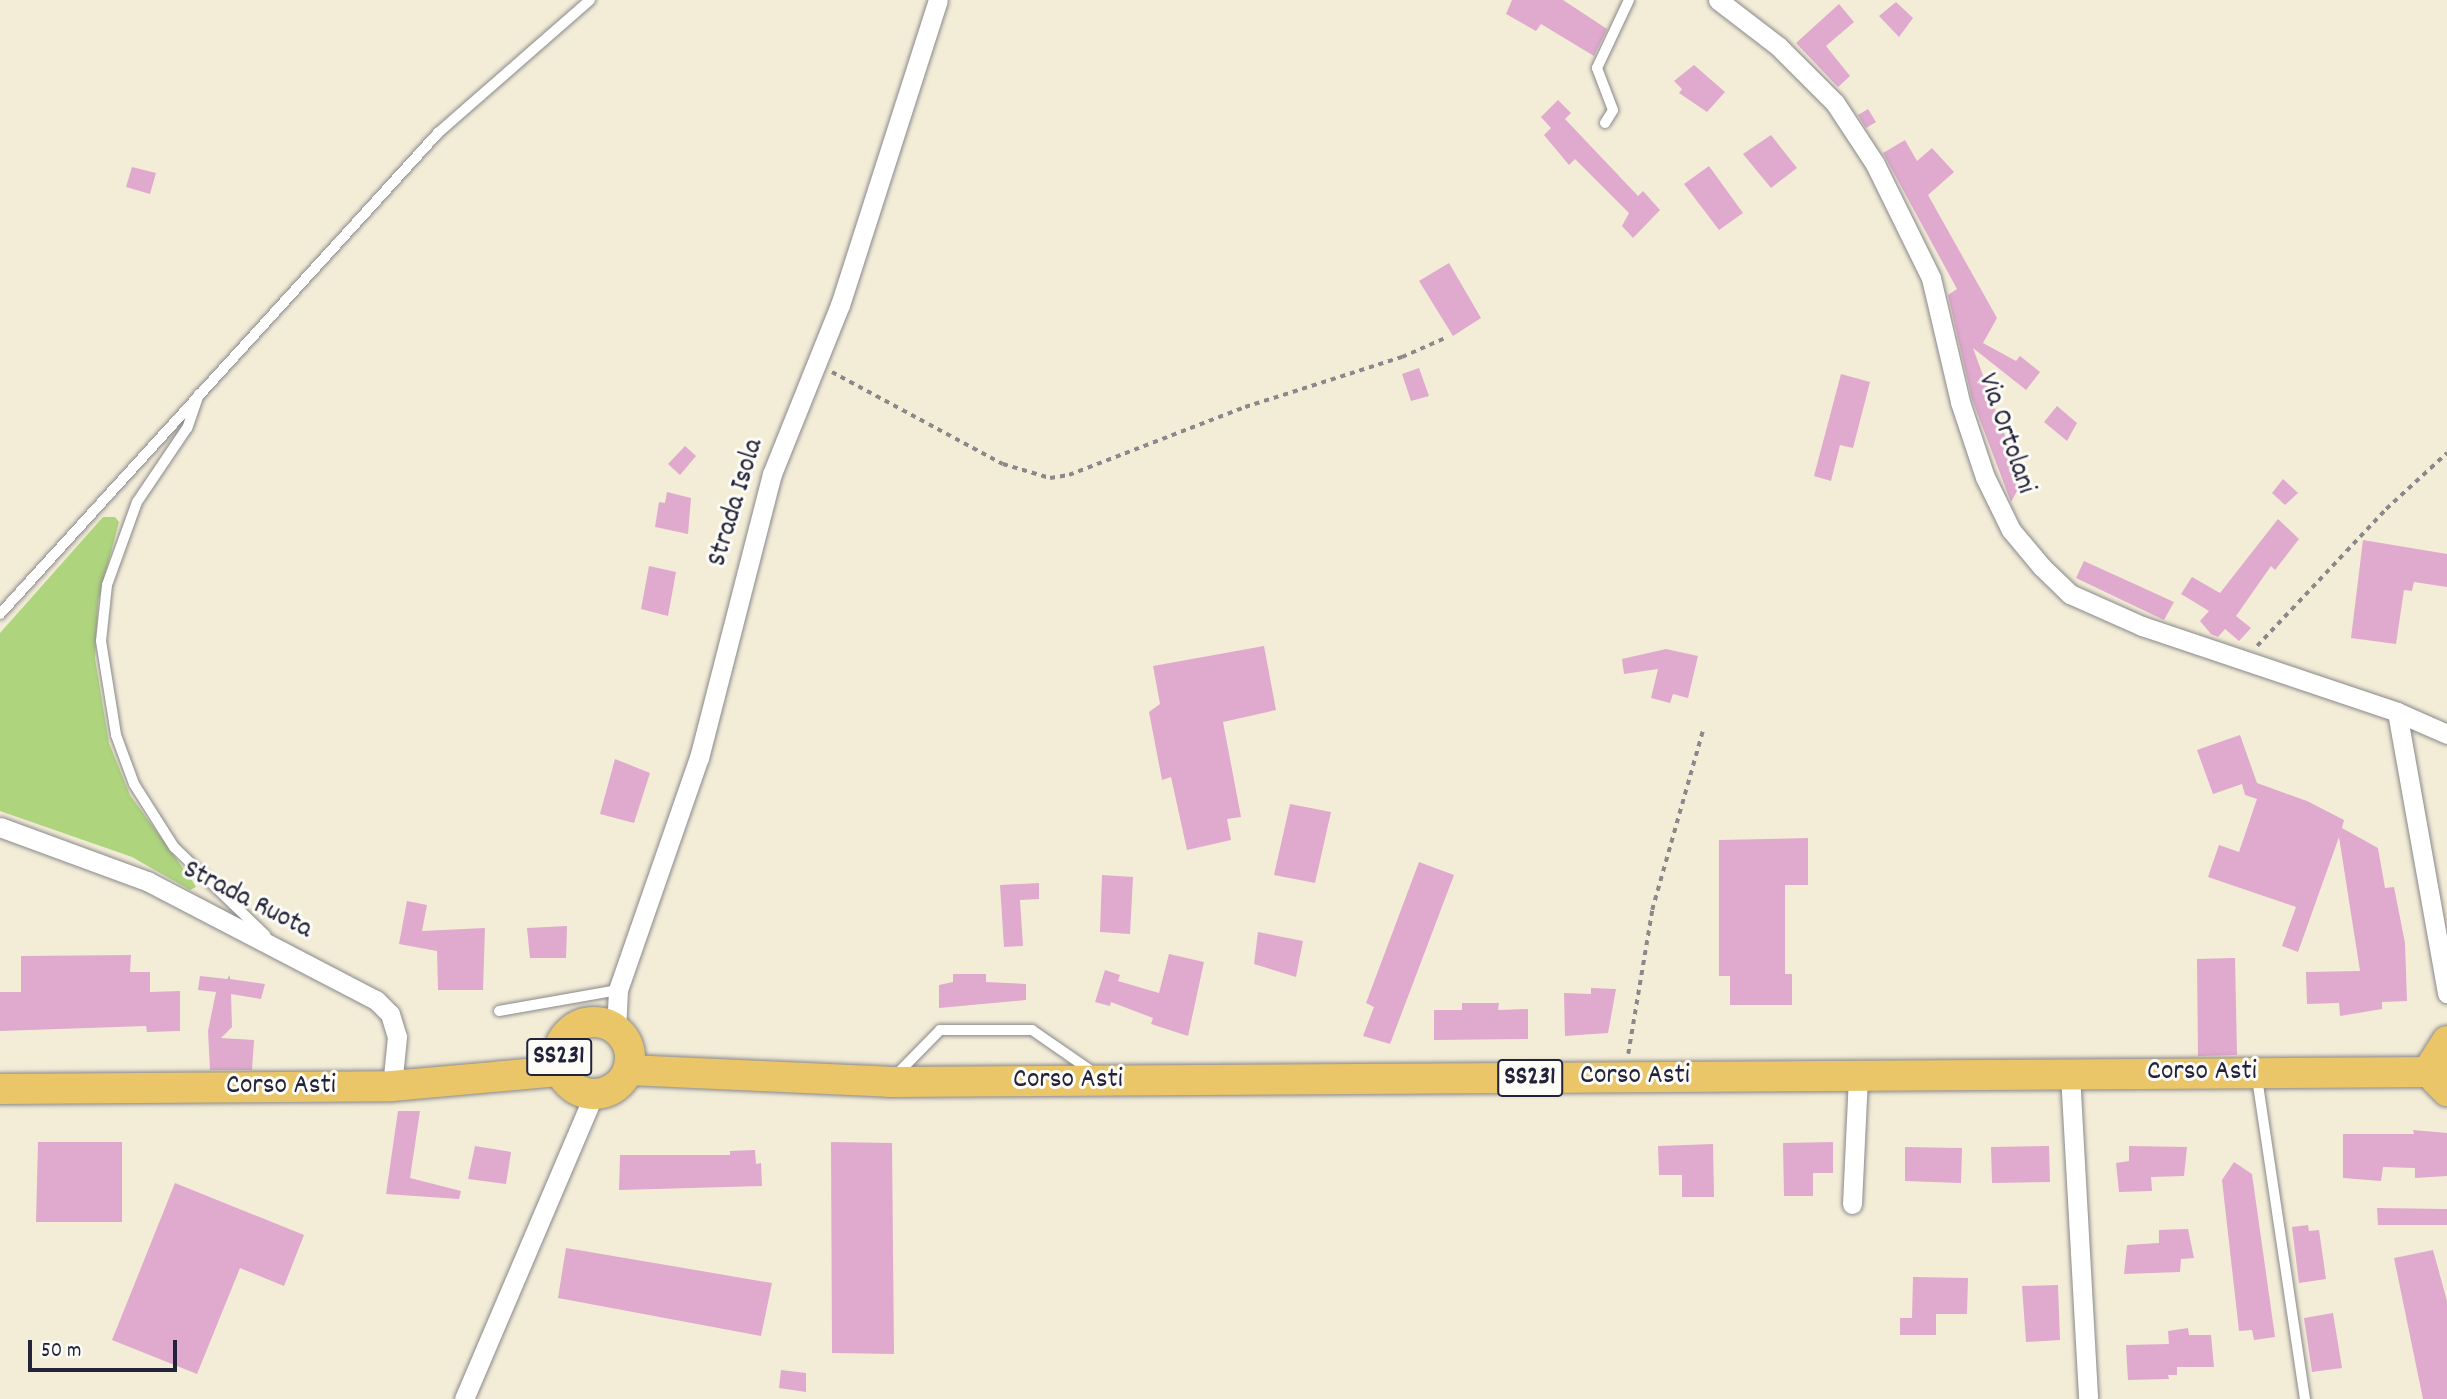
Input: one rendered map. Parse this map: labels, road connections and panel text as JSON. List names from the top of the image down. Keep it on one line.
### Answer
{"streets":{"main road":["SS231","Corso Asti"],"street":["Via Ortolani","Strada Isola","Strada Ruota"]},"crossings":[["Strada Isola","SS231"],["Strada Isola","Corso Asti"],["Strada Ruota","Corso Asti"],["SS231","Corso Asti"]],"scale_bar":"50 m"}
